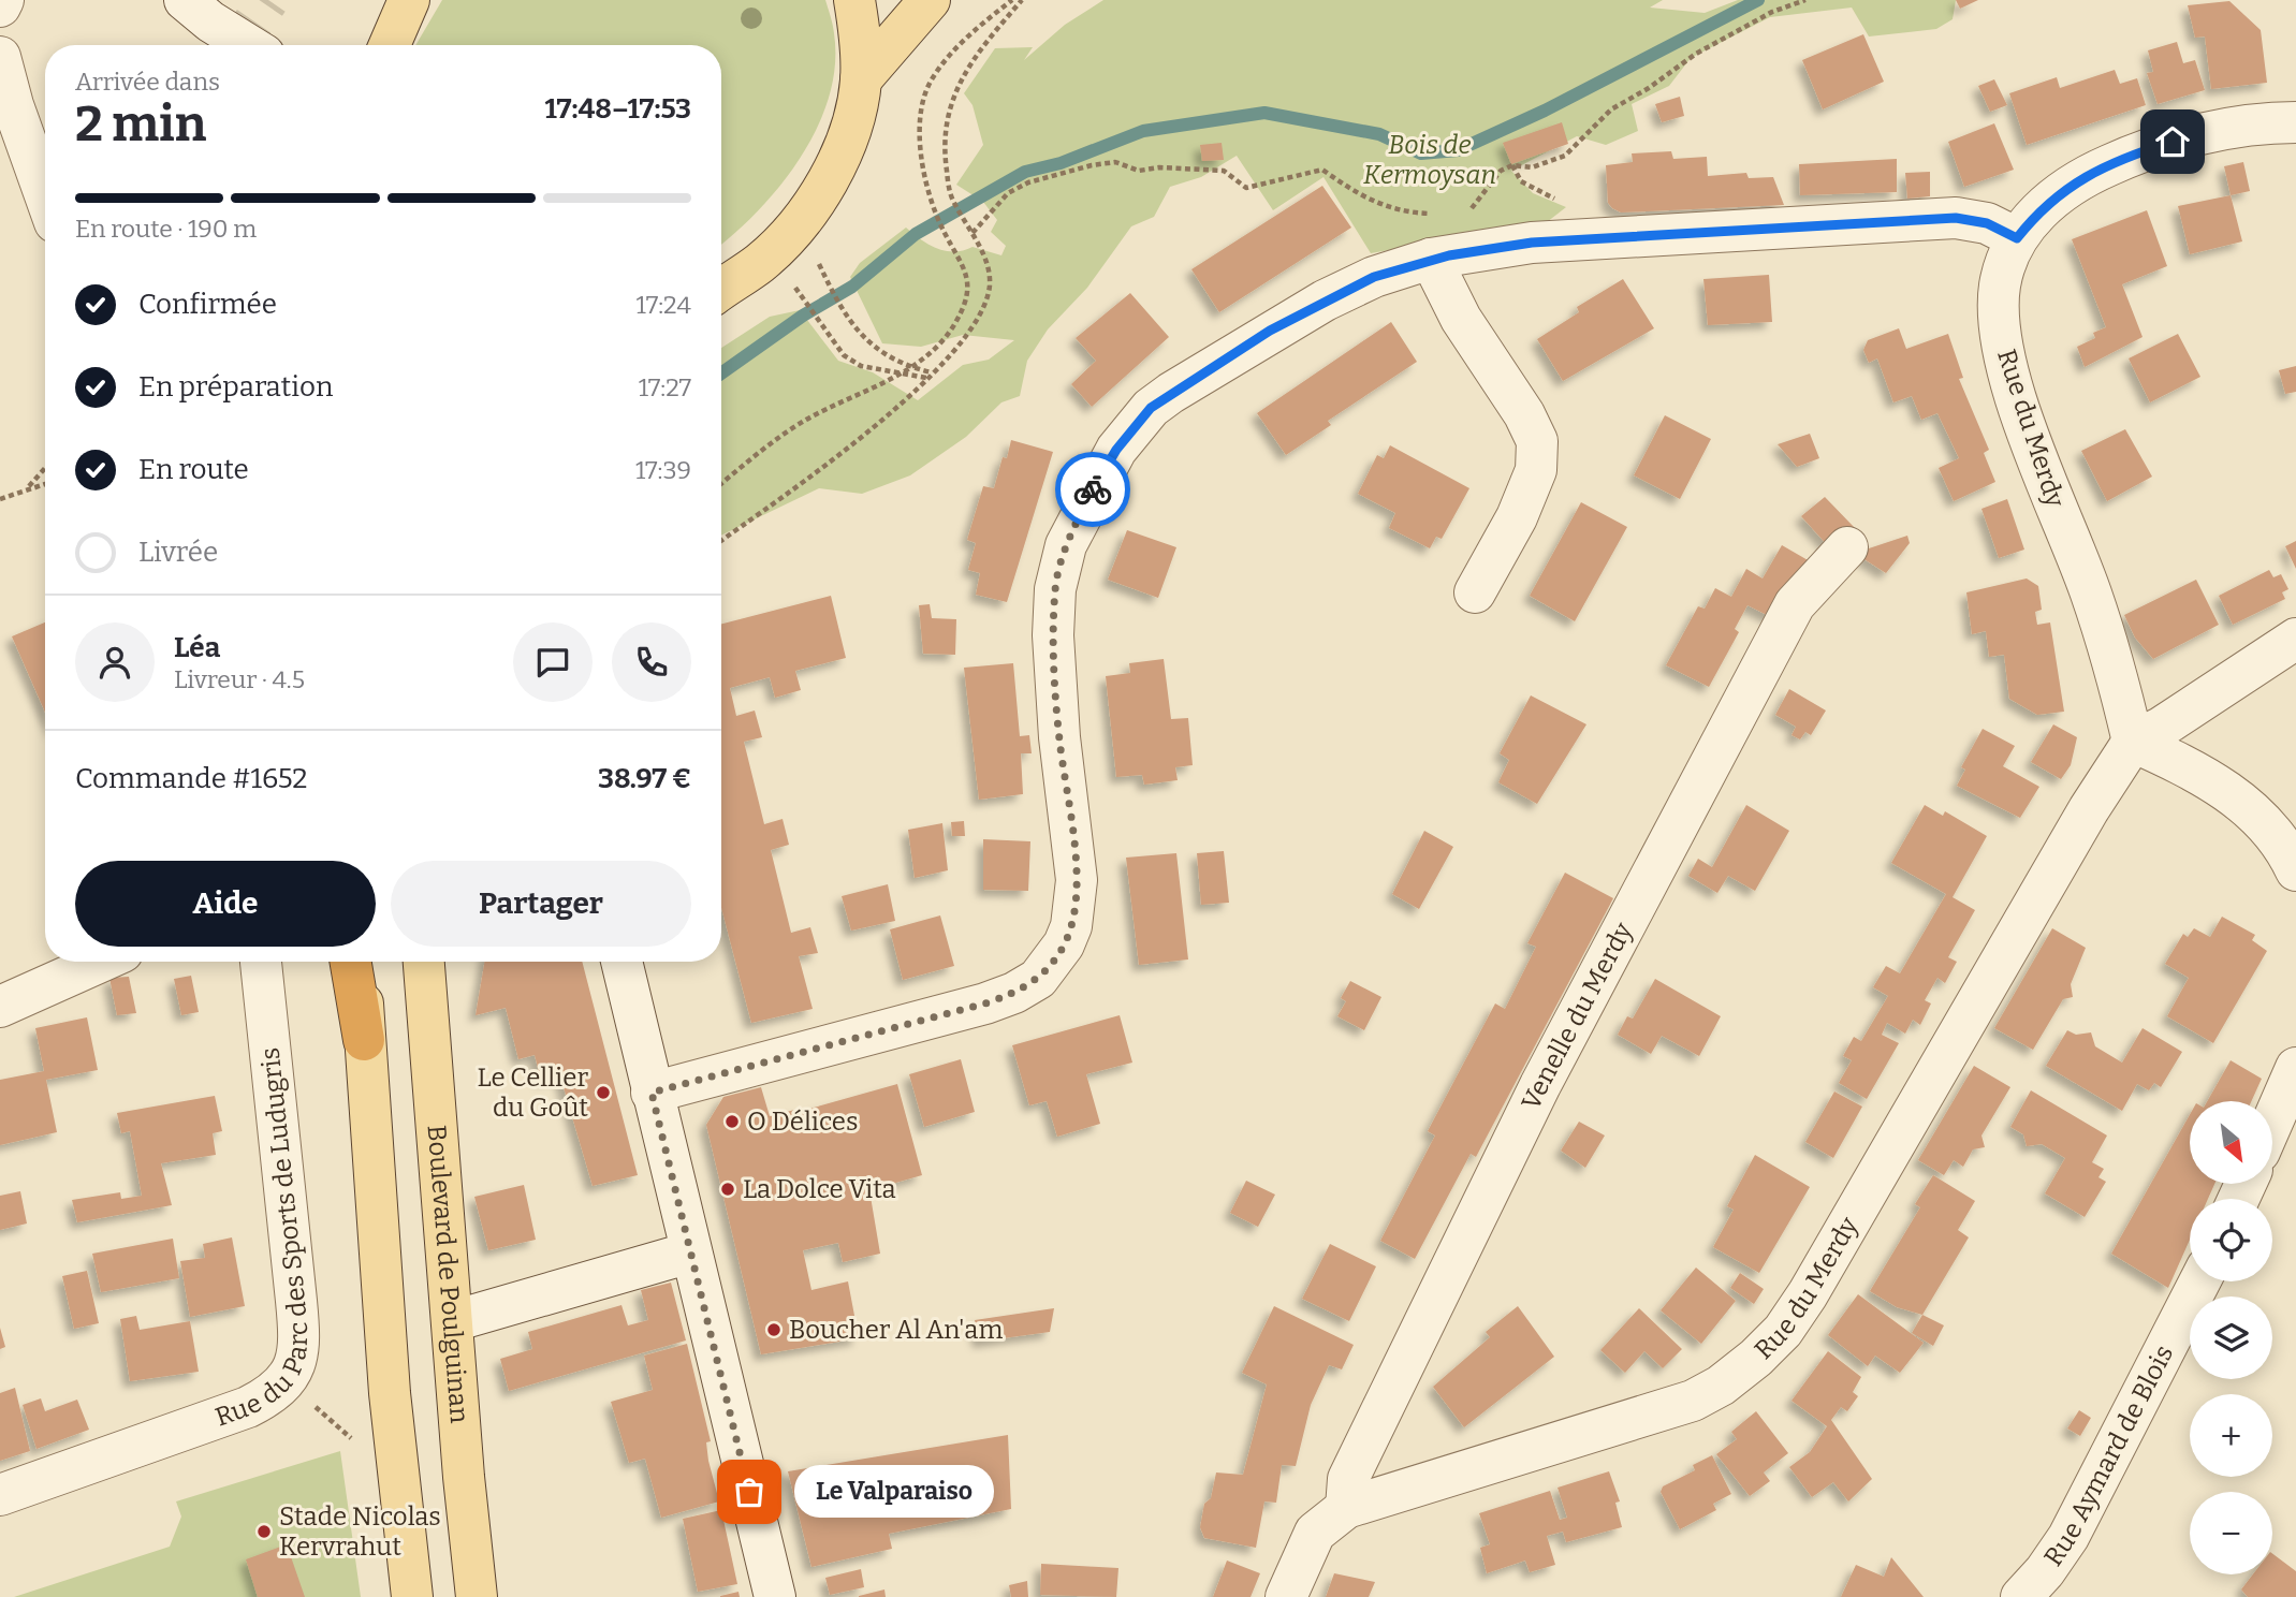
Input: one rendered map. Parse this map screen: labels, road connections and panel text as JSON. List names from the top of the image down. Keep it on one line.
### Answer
{"streets":{"main road":["Boulevard de Poulguinan"],"street":["Rue du Merdy","Venelle du Merdy","Rue du Parc des Sports de Ludugris","Rue Aymard de Blois"]},"crossings":[["Rue du Merdy","Venelle du Merdy"]],"parks":["Bois de Kermoysan"],"places":["Le Cellier du Goût","O Délices","La Dolce Vita","Boucher Al An'am","Le Valparaiso","Stade Nicolas Kervrahut"],"north":"bottom right","page":{"heading":["2 min","Arrivée dans","17:48–17:53"],"panel":["Léa","Livreur · 4.5","Commande #1652","38.97 €"],"bar":"En route · 190 m","list":[["Confirmée","17:24"],["En préparation","17:27"],["En route","17:39"],"Livrée"],"buttons":["Aide","Partager"],"map_buttons":["+","−"],"bubble":"Le Valparaiso"}}
